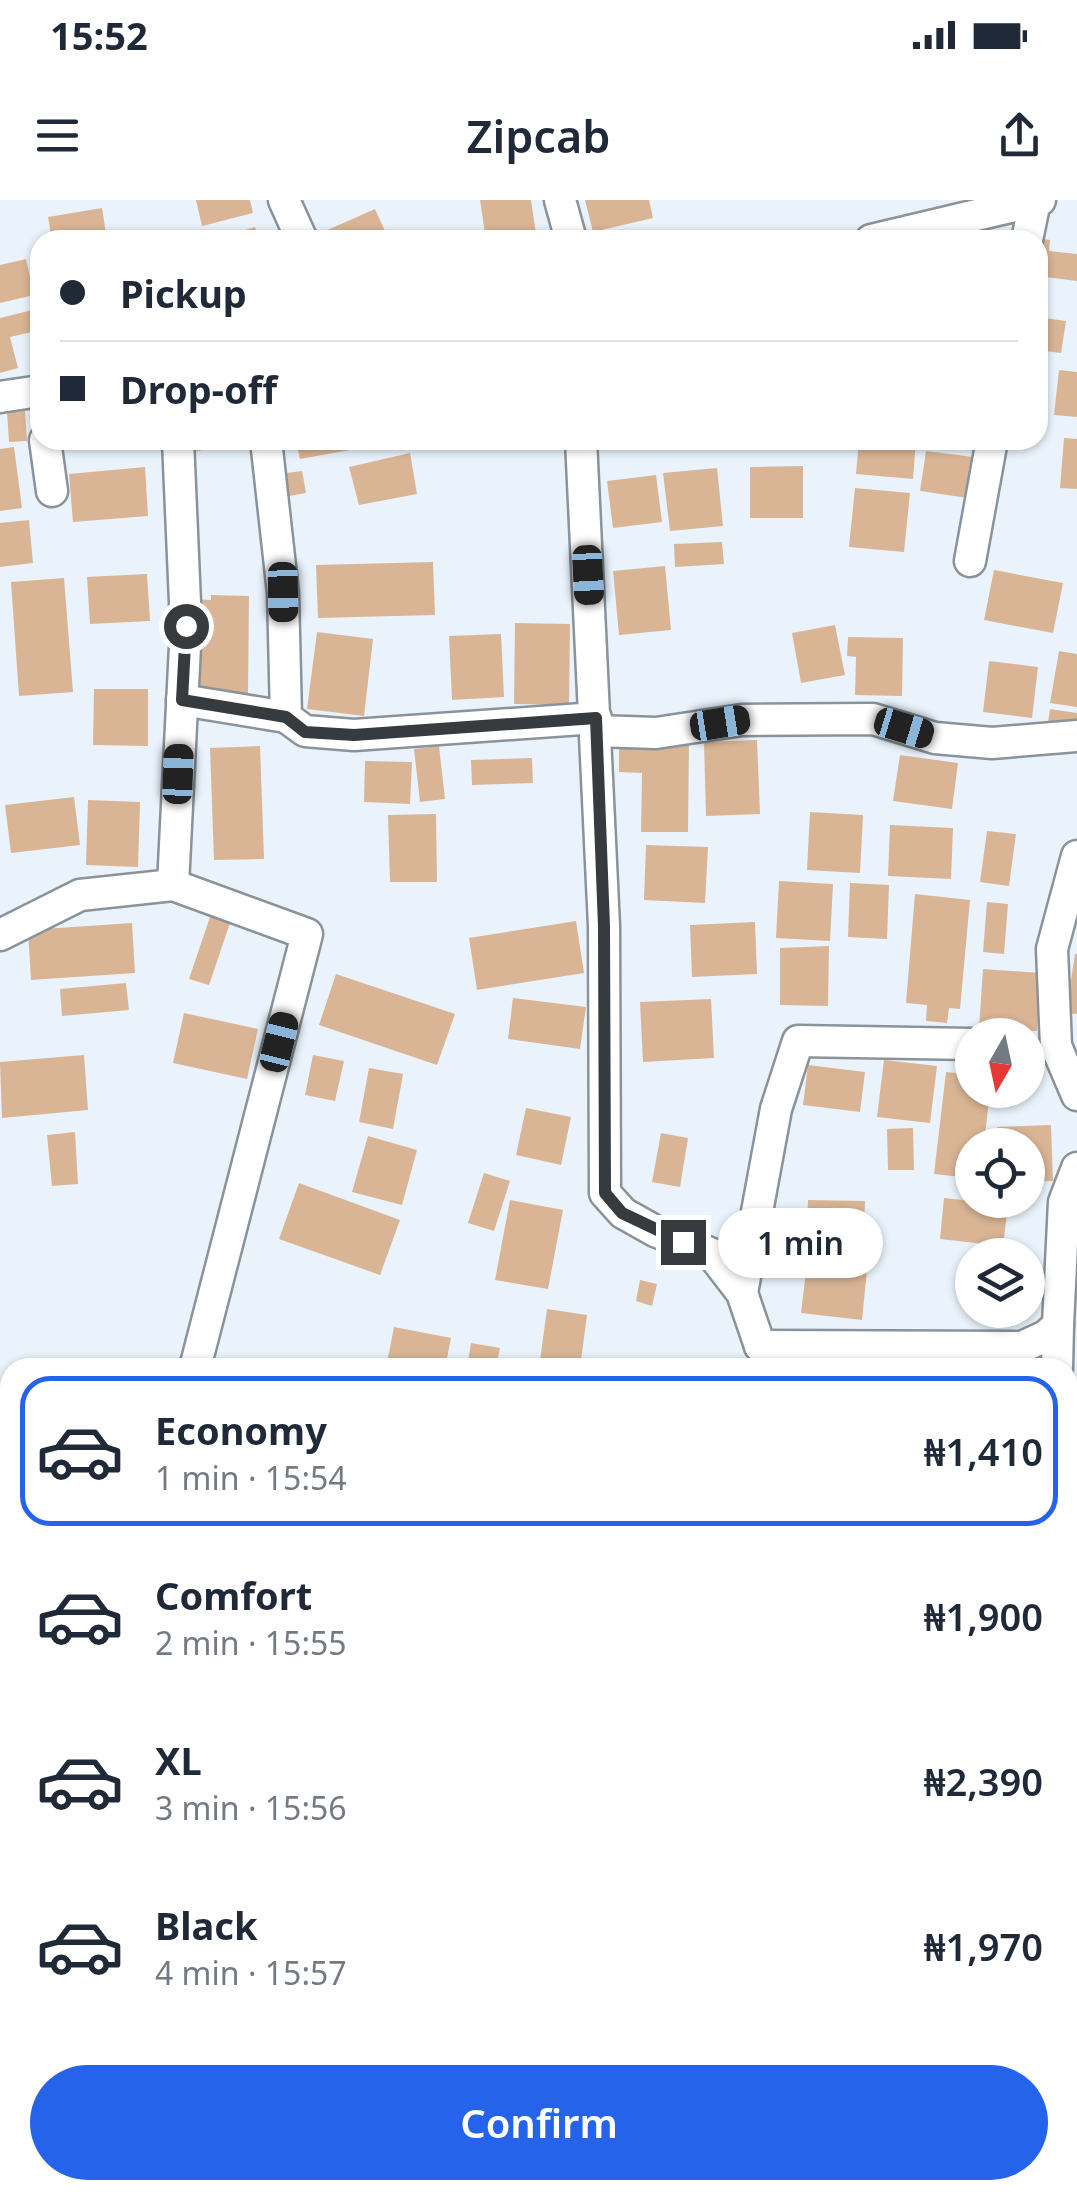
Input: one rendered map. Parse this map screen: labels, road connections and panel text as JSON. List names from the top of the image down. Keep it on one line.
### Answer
{"north":"bottom","page":{"status":"15:52","header":"Zipcab","banner":["Pickup","Drop-off"],"bubble":"1 min","list":[{"name":"Economy","note":"1 min · 15:54","value":"₦1,410"},{"name":"Comfort","note":"2 min · 15:55","value":"₦1,900"},{"name":"XL","note":"3 min · 15:56","value":"₦2,390"},{"name":"Black","note":"4 min · 15:57","value":"₦1,970"}],"buttons":"Confirm"}}
